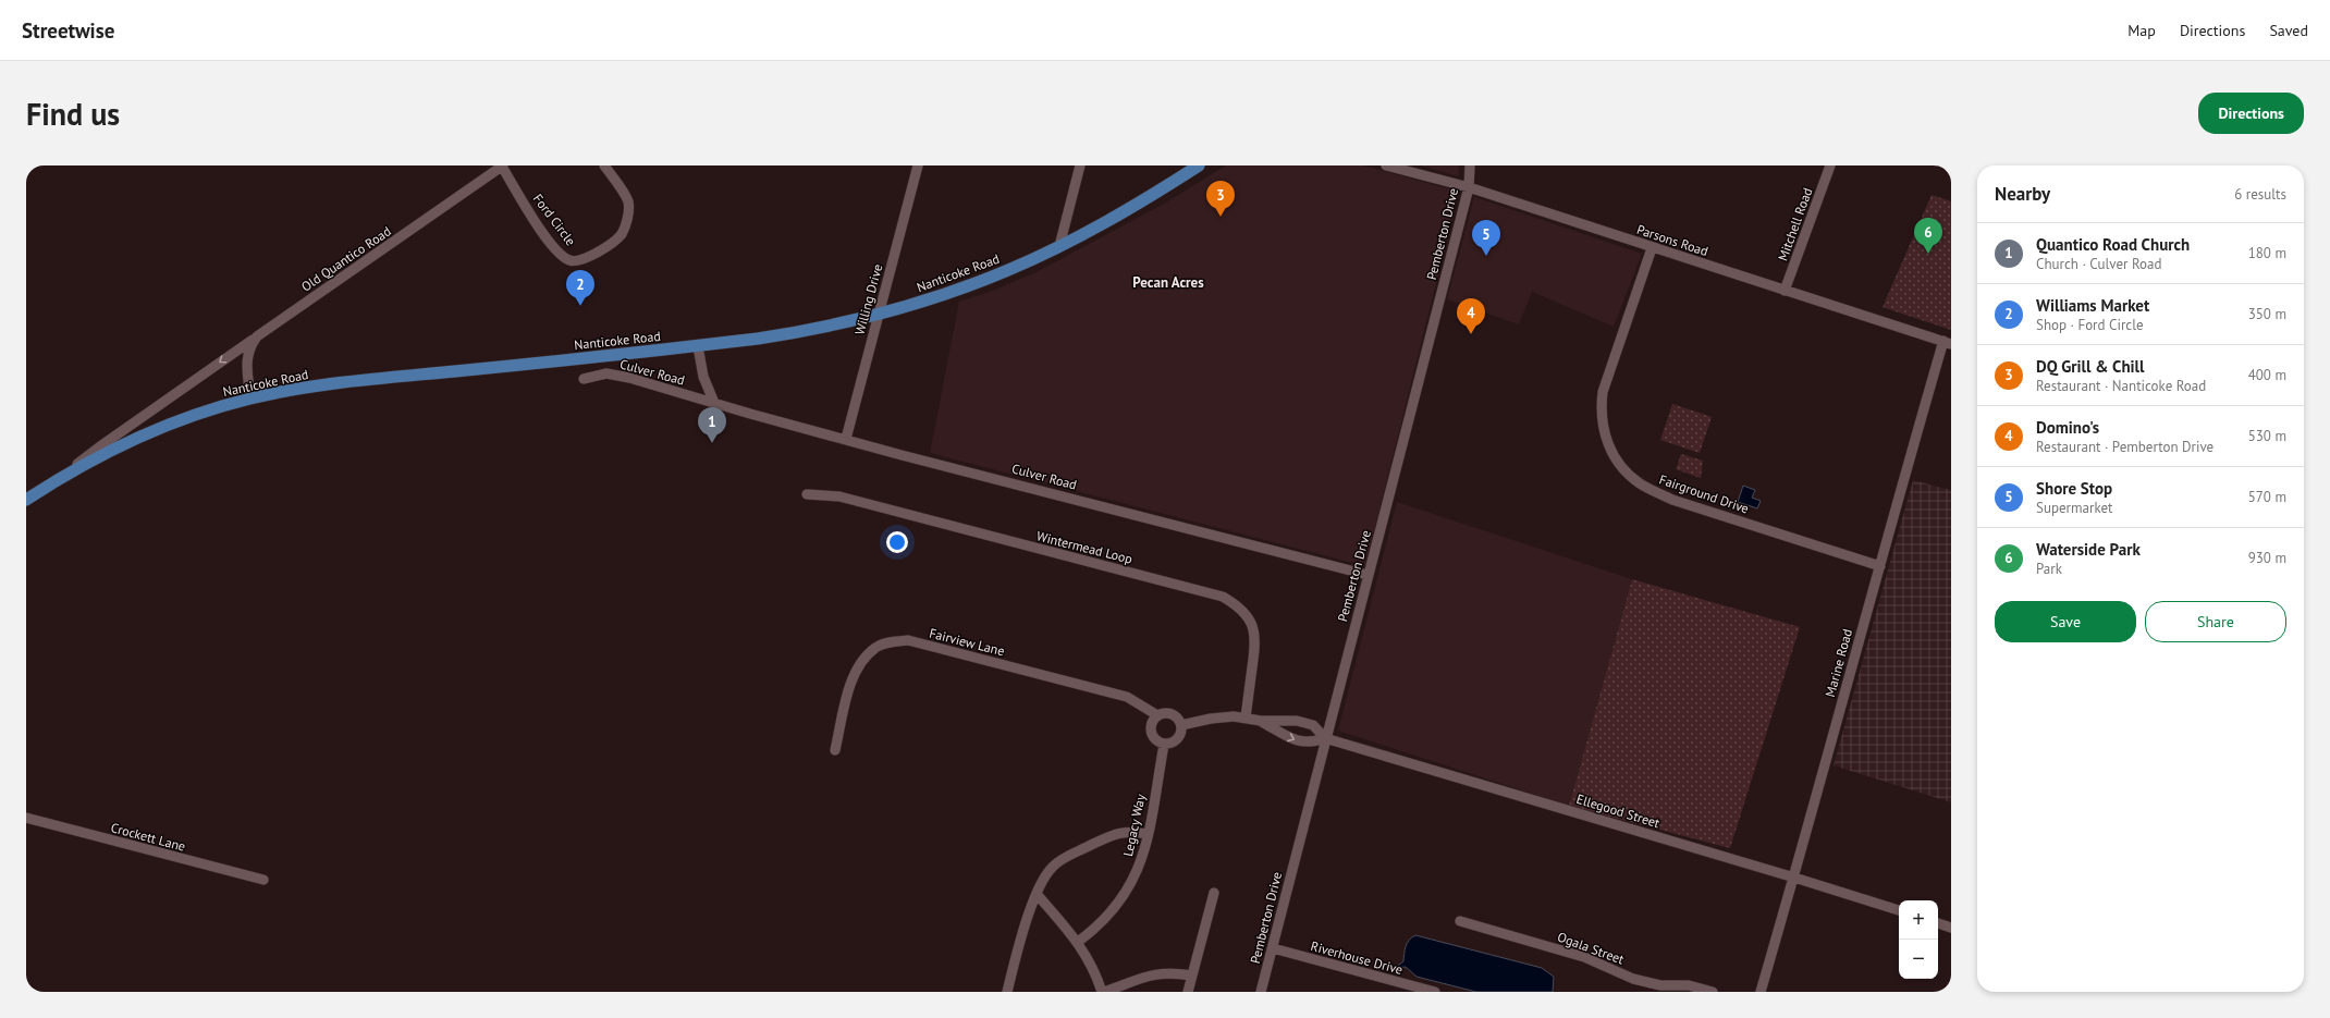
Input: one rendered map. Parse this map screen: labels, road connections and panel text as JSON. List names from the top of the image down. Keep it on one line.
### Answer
{"streets":{"main road":["Nanticoke Road"],"street":["Ford Circle","Mitchell Road","Pemberton Drive","Parsons Road","Old Quantico Road","Willing Drive","Culver Road","Fairground Drive","Wintermead Loop","Fairview Lane","Marine Road","Ellegood Street","Legacy Way","Crockett Lane","Ogala Street","Riverhouse Drive"]},"crossings":[["Ford Circle","Old Quantico Road"],["Mitchell Road","Parsons Road"],["Pemberton Drive","Parsons Road"],["Pemberton Drive","Culver Road"],["Pemberton Drive","Ellegood Street"],["Pemberton Drive","Riverhouse Drive"],["Parsons Road","Fairground Drive"],["Parsons Road","Marine Road"],["Old Quantico Road","Nanticoke Road"],["Nanticoke Road","Willing Drive"],["Nanticoke Road","Culver Road"],["Willing Drive","Culver Road"],["Fairground Drive","Marine Road"],["Fairview Lane","Legacy Way"],["Marine Road","Ellegood Street"]],"districts":["Pecan Acres"],"page":{"header":"Streetwise","nav":["Map","Directions","Saved"],"buttons":["Directions",["Save","Share"]],"title":"Find us","heading":["Nearby","6 results"],"pins":["3","6","5","2","4","1"],"list":[{"mark":"1","name":"Quantico Road Church","note":"Church · Culver Road","value":"180 m"},{"mark":"2","name":"Williams Market","note":"Shop · Ford Circle","value":"350 m"},{"mark":"3","name":"DQ Grill & Chill","note":"Restaurant · Nanticoke Road","value":"400 m"},{"mark":"4","name":"Domino's","note":"Restaurant · Pemberton Drive","value":"530 m"},{"mark":"5","name":"Shore Stop","note":"Supermarket","value":"570 m"},{"mark":"6","name":"Waterside Park","note":"Park","value":"930 m"}],"map_buttons":["+","−"]}}
